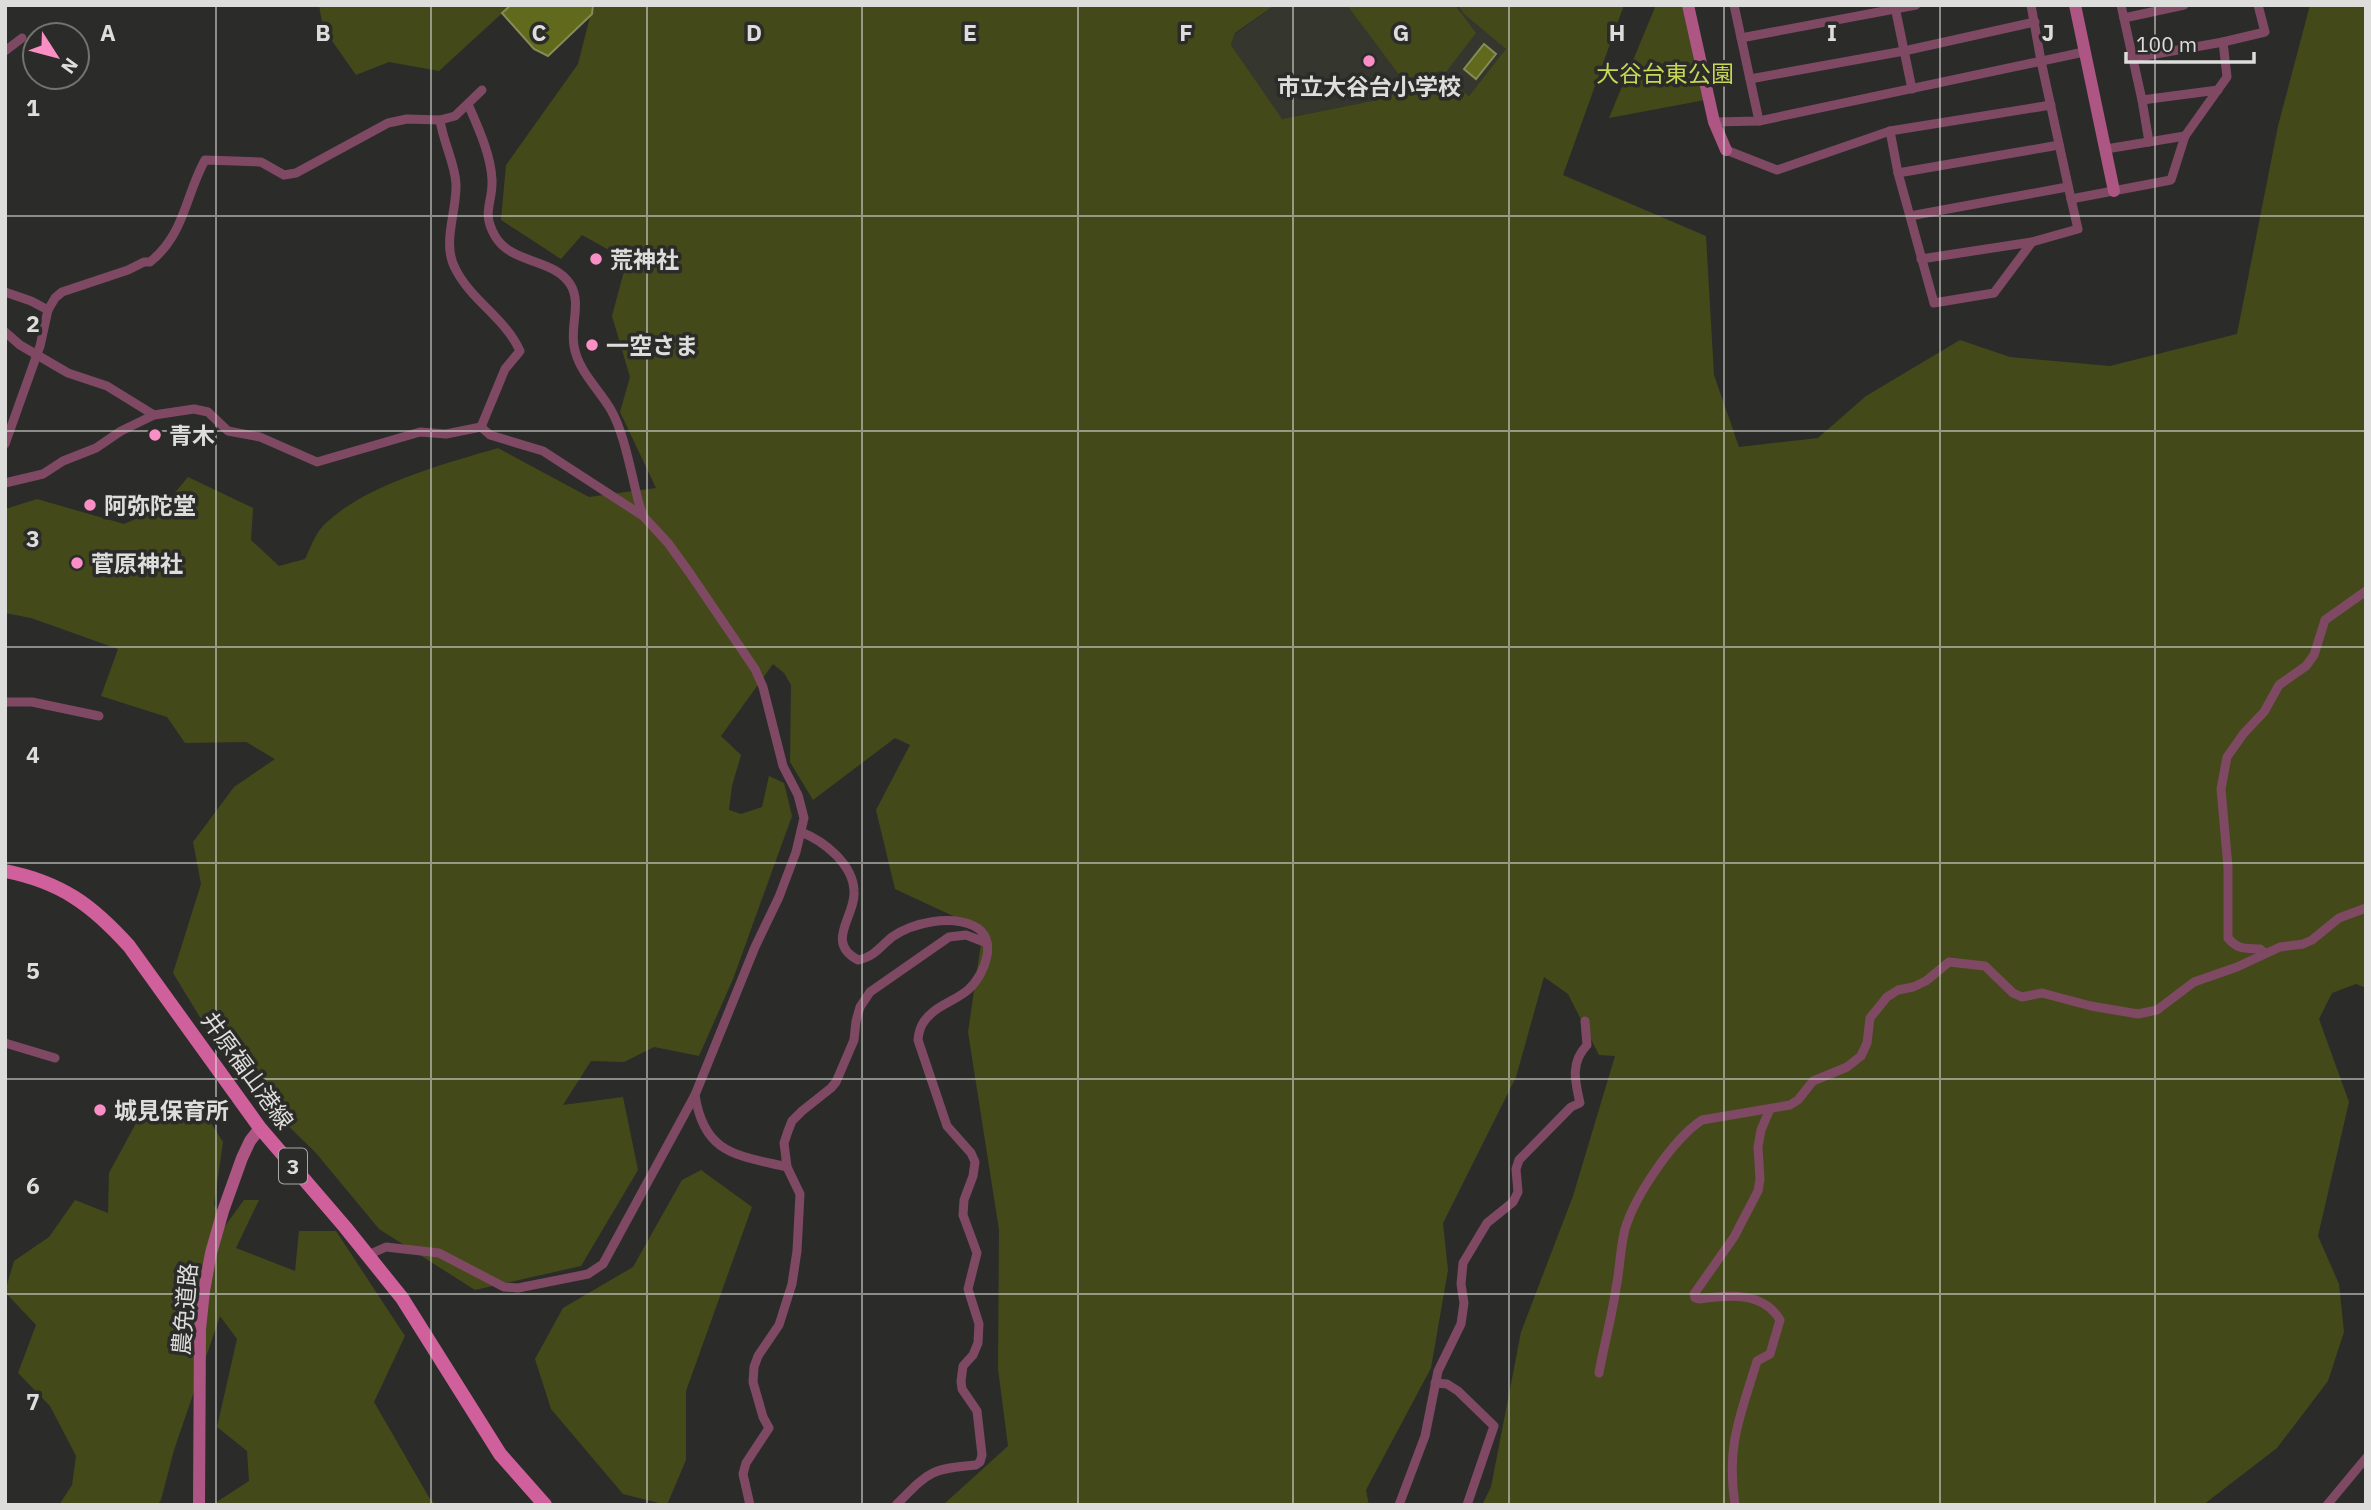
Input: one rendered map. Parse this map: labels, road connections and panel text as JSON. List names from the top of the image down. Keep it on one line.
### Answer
{"streets":{"main road":["井原福山港線","3"],"street":["農免道路"]},"crossings":[["井原福山港線","農免道路"]],"parks":["大谷台東公園"],"places":["市立大谷台小学校","荒神社","一空さま","青木","阿弥陀堂","菅原神社","城見保育所"],"scale_bar":"100 m","north":"bottom right","grid":{"columns":["A","B","C","D","E","F","G","H","I","J"],"rows":["1","2","3","4","5","6","7"]}}
